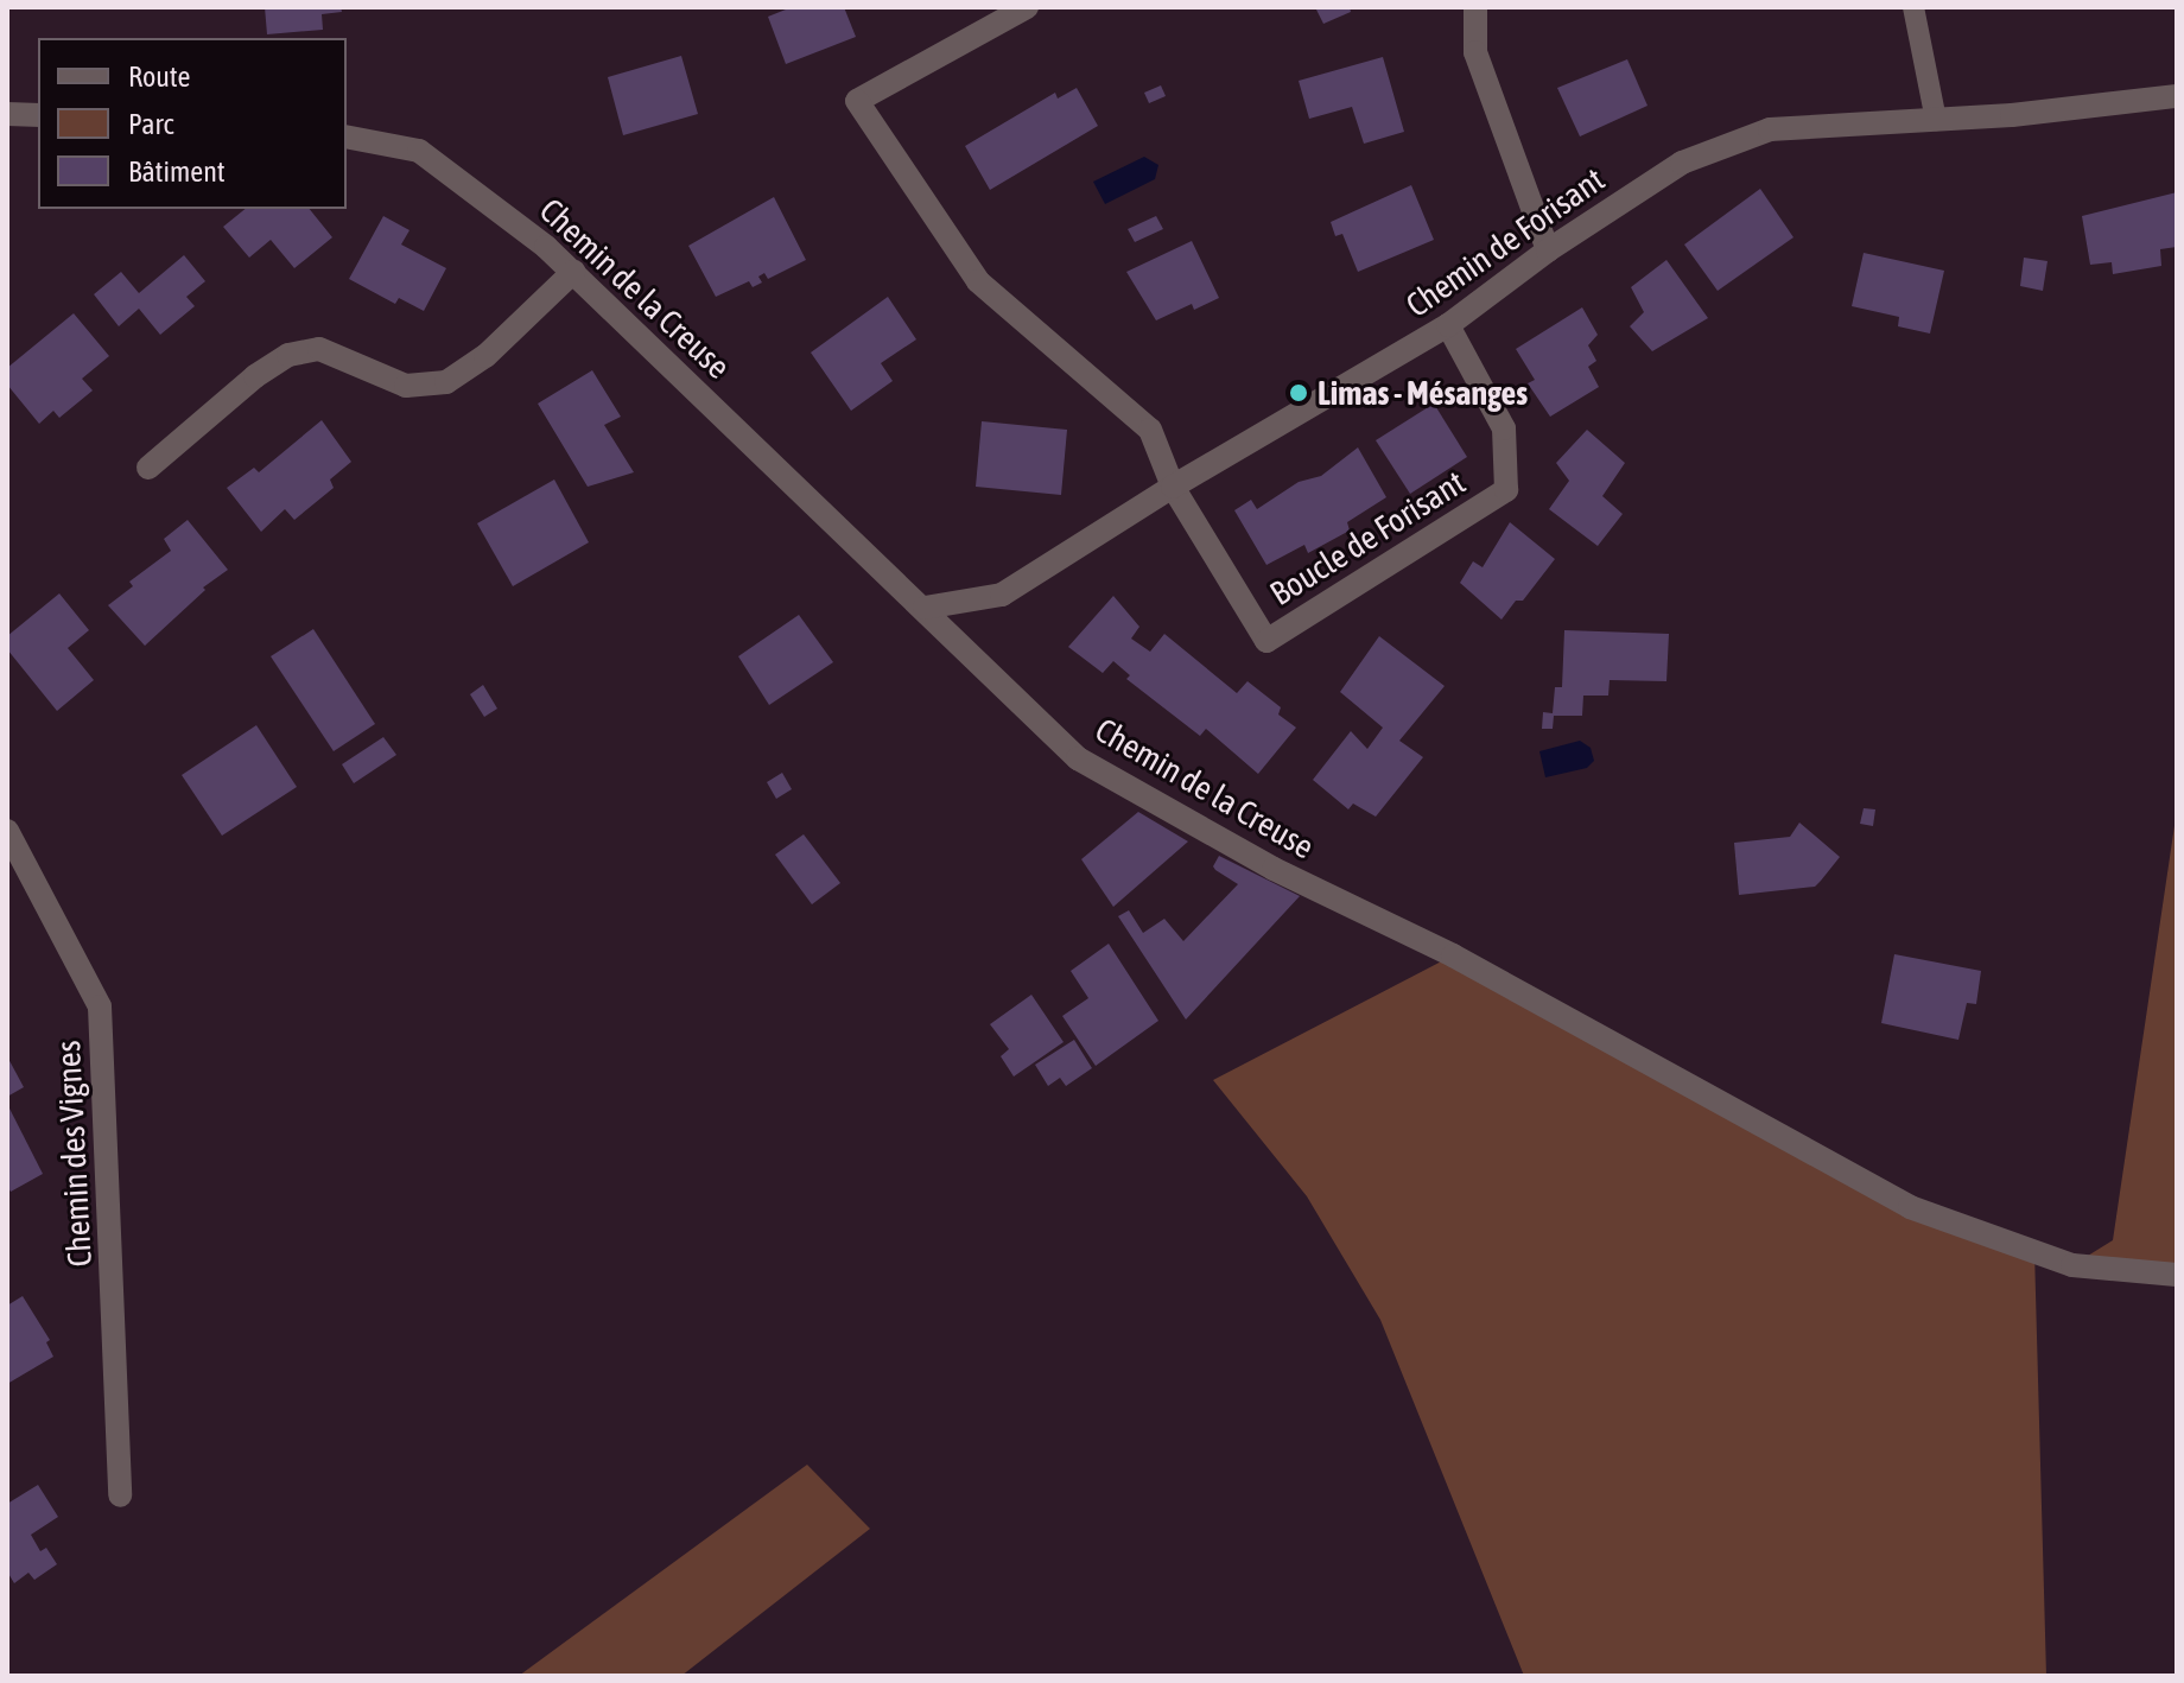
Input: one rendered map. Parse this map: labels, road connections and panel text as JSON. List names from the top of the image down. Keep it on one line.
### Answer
{"streets":{"street":["Chemin de Forisant","Chemin de la Creuse","Boucle de Forisant","Chemin des Vignes"]},"crossings":[["Chemin de Forisant","Chemin de la Creuse"],["Chemin de Forisant","Boucle de Forisant"]],"places":["Limas - Mésanges"],"legend":["Route","Parc","Bâtiment"]}
